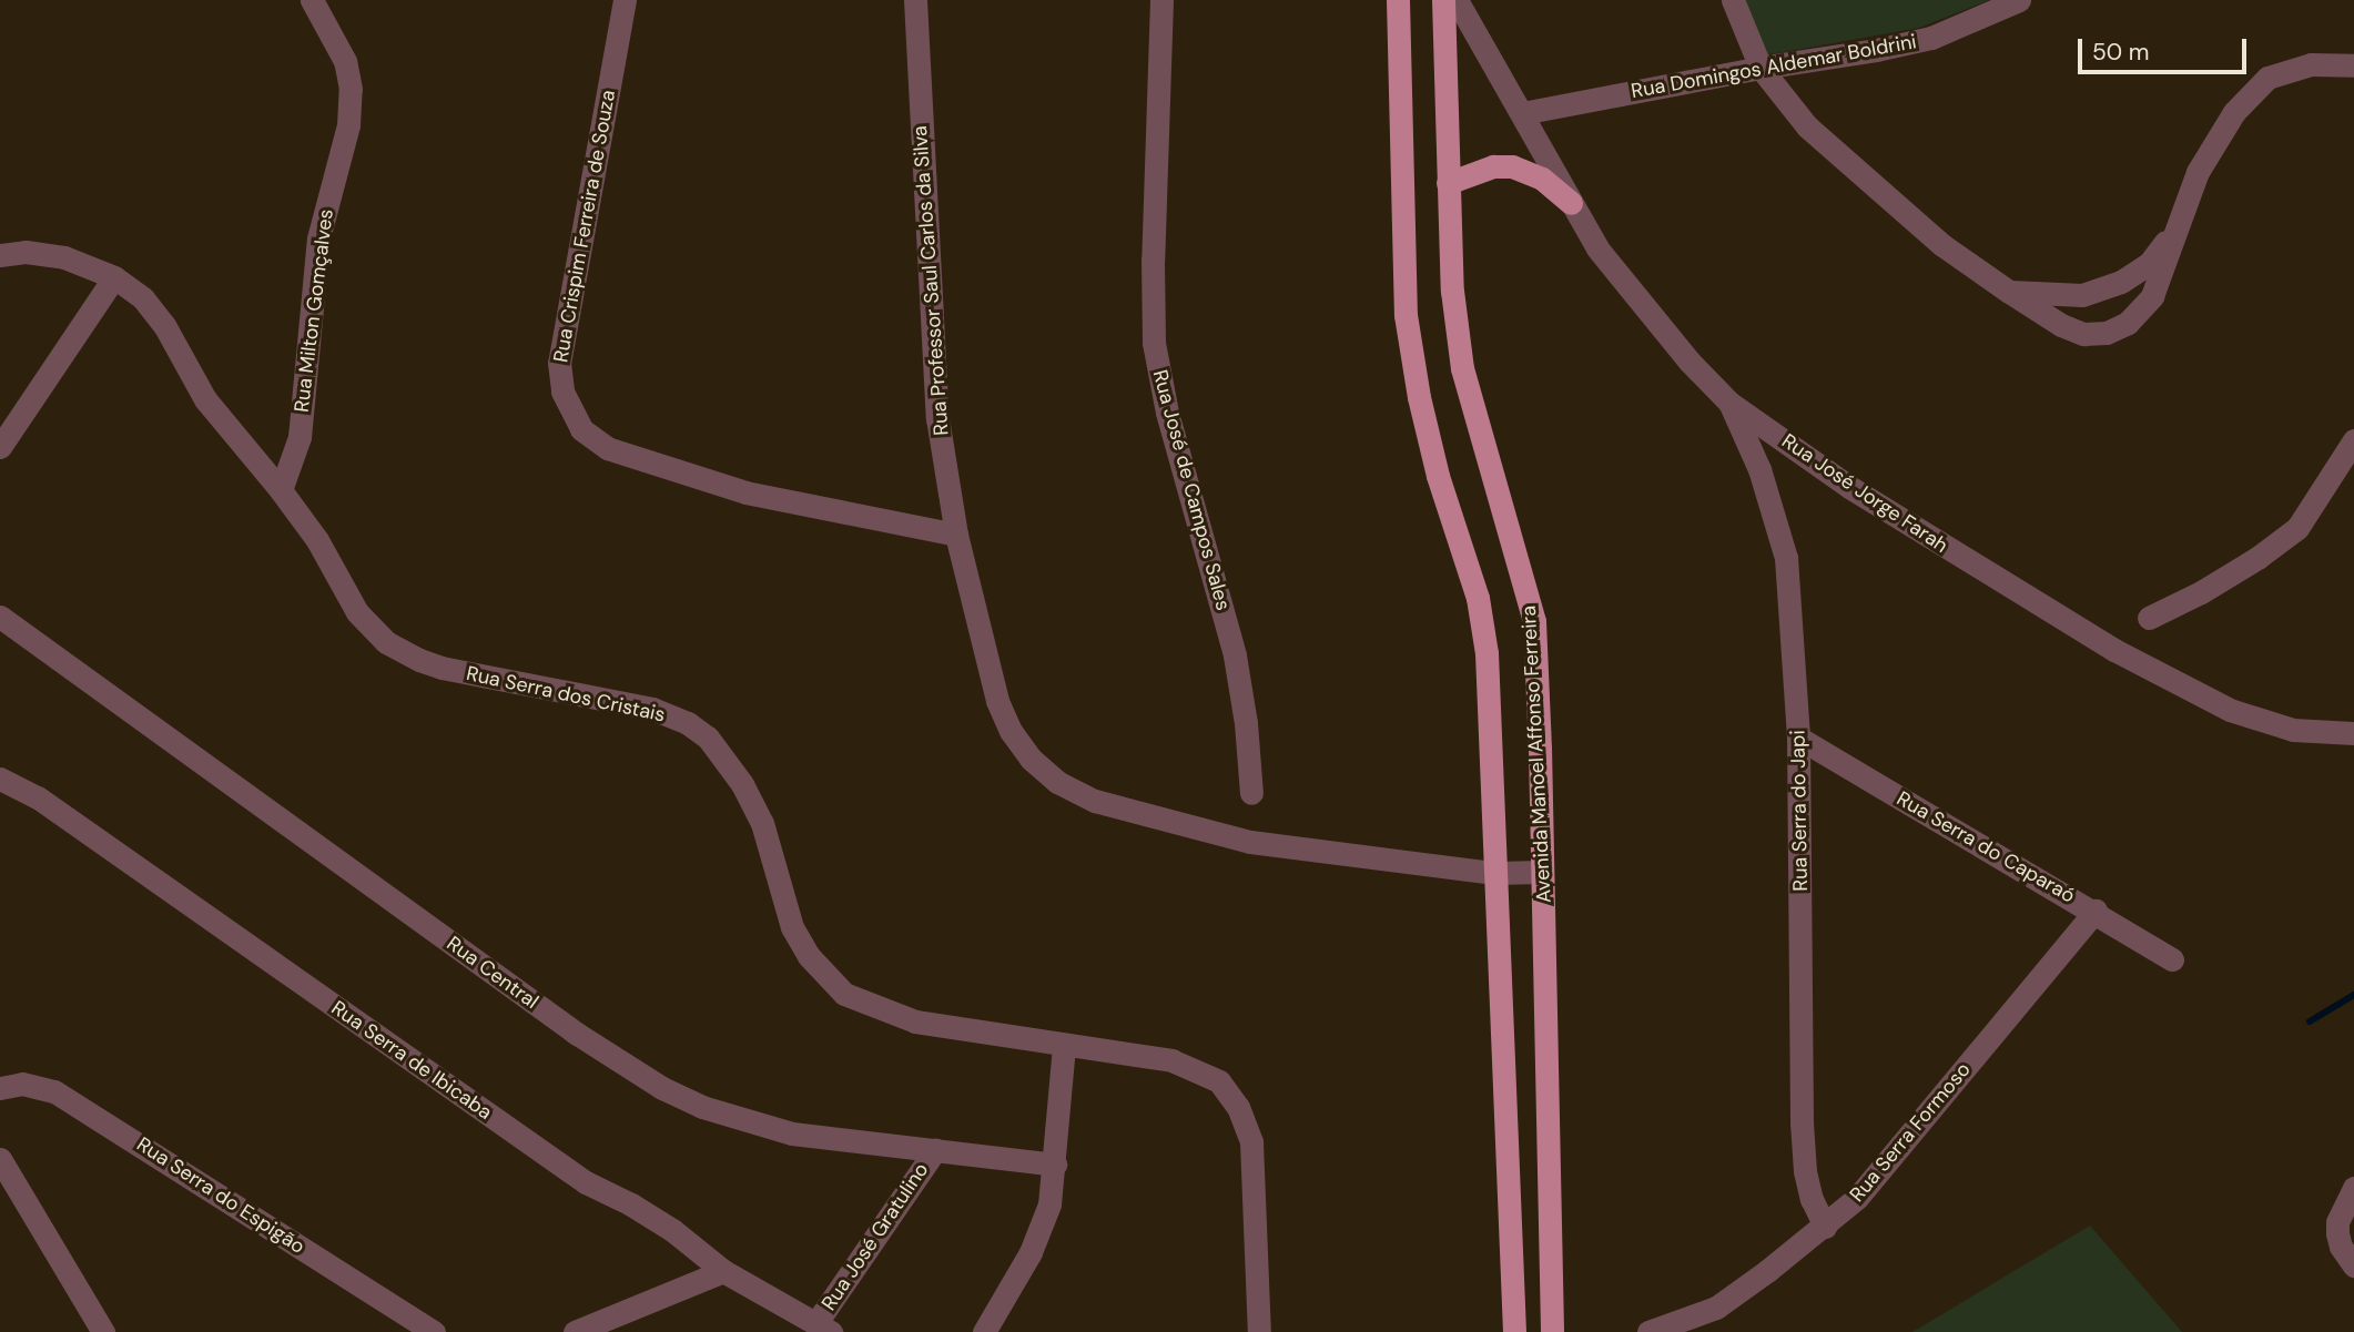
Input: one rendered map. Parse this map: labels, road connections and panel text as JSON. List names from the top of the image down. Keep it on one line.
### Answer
{"streets":{"main road":["Avenida Manoel Affonso Ferreira"],"street":["Rua Domingos Aldemar Boldrini","Rua Crispim Ferreira de Souza","Rua Professor Saul Carlos da Silva","Rua Milton Gomçalves","Rua José de Campos Sales","Rua José Jorge Farah","Rua Serra dos Cristais","Rua Serra do Japi","Rua Serra do Caparaó","Rua Central","Rua Serra de Ibicaba","Rua Serra Formoso","Rua Serra do Espigão","Rua José Gratulino"]},"crossings":[["Rua Domingos Aldemar Boldrini","Rua José Jorge Farah"],["Rua Crispim Ferreira de Souza","Rua Professor Saul Carlos da Silva"],["Rua Professor Saul Carlos da Silva","Avenida Manoel Affonso Ferreira"],["Rua Milton Gomçalves","Rua Serra dos Cristais"],["Rua José Jorge Farah","Rua Serra do Japi"],["Rua Serra do Japi","Rua Serra do Caparaó"],["Rua Serra do Japi","Rua Serra Formoso"],["Rua Serra do Caparaó","Rua Serra Formoso"],["Rua Central","Rua José Gratulino"],["Rua Serra de Ibicaba","Rua José Gratulino"]],"scale_bar":"50 m"}
